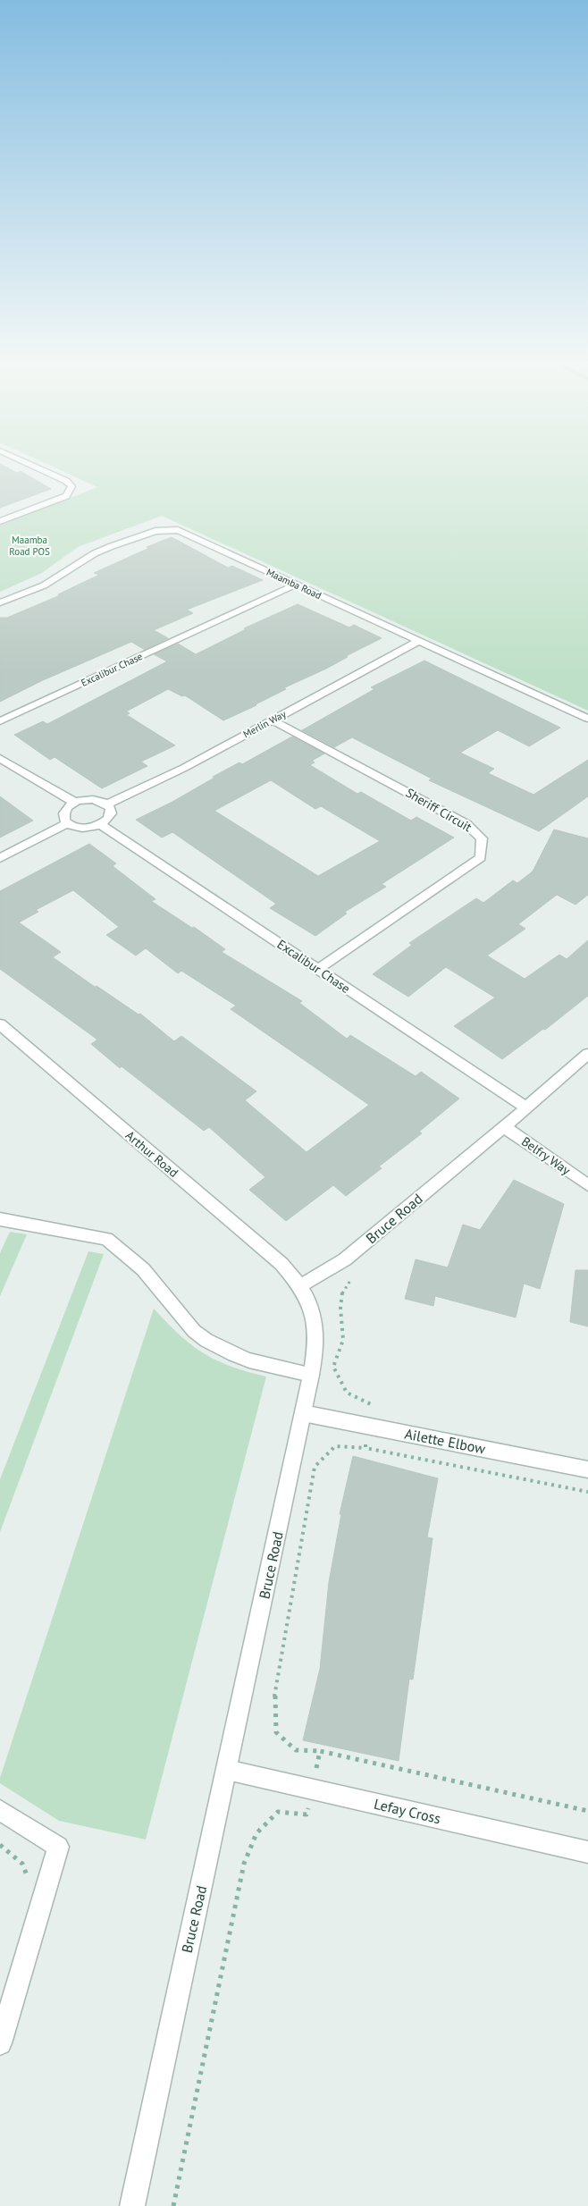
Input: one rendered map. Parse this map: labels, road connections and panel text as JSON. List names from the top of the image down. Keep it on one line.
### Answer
{"streets":{"street":["Maamba Road","Excalibur Chase","Merlin Way","Sheriff Circuit","Arthur Road","Belfry Way","Bruce Road","Ailette Elbow","Lefay Cross"]},"crossings":[["Maamba Road","Excalibur Chase"],["Maamba Road","Merlin Way"],["Excalibur Chase","Sheriff Circuit"],["Excalibur Chase","Bruce Road"],["Merlin Way","Sheriff Circuit"],["Arthur Road","Bruce Road"],["Belfry Way","Bruce Road"],["Bruce Road","Ailette Elbow"],["Bruce Road","Lefay Cross"]],"parks":["Maamba Road POS"]}
